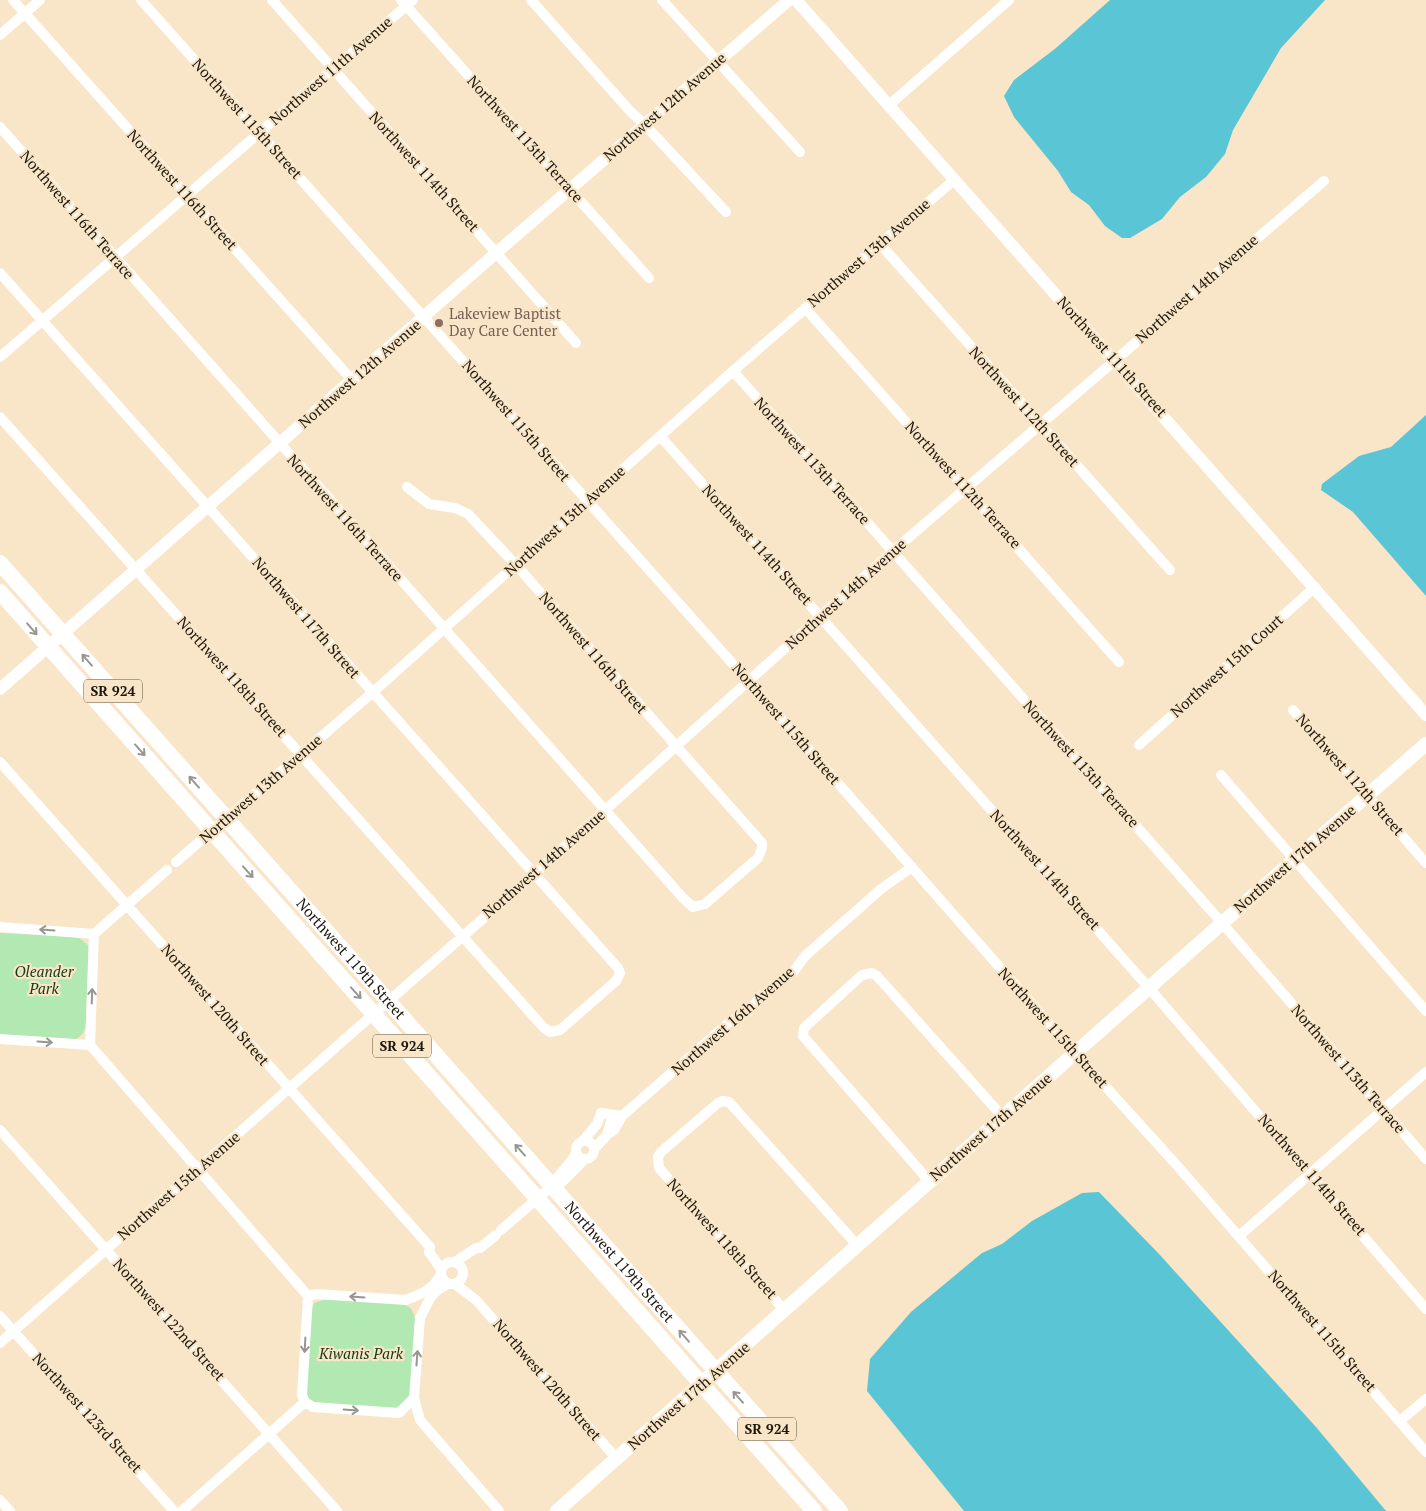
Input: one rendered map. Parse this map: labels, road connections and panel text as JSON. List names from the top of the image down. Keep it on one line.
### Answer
{"streets":{"highway":["SR 924","Northwest 119th Street"],"main road":["Northwest 17th Avenue"],"street":["Northwest 11th Avenue","Northwest 12th Avenue","Northwest 115th Street","Northwest 113th Terrace","Northwest 114th Street","Northwest 116th Street","Northwest 116th Terrace","Northwest 13th Avenue","Northwest 14th Avenue","Northwest 111th Street","Northwest 112th Street","Northwest 112th Terrace","Northwest 117th Street","Northwest 15th Court","Northwest 118th Street","Northwest 120th Street","Northwest 16th Avenue","Northwest 15th Avenue","Northwest 122nd Street","Northwest 123rd Street"]},"crossings":[["Northwest 11th Avenue","Northwest 115th Street"],["Northwest 11th Avenue","Northwest 113th Terrace"],["Northwest 11th Avenue","Northwest 114th Street"],["Northwest 11th Avenue","Northwest 116th Street"],["Northwest 11th Avenue","Northwest 116th Terrace"],["Northwest 11th Avenue","Northwest 117th Street"],["Northwest 12th Avenue","Northwest 115th Street"],["Northwest 12th Avenue","Northwest 113th Terrace"],["Northwest 12th Avenue","Northwest 114th Street"],["Northwest 12th Avenue","Northwest 116th Street"],["Northwest 12th Avenue","Northwest 116th Terrace"],["Northwest 12th Avenue","Northwest 117th Street"],["Northwest 12th Avenue","Northwest 118th Street"],["Northwest 12th Avenue","Northwest 119th Street"],["Northwest 115th Street","Northwest 13th Avenue"],["Northwest 115th Street","Northwest 14th Avenue"],["Northwest 115th Street","Northwest 17th Avenue"],["Northwest 115th Street","Northwest 16th Avenue"],["Northwest 113th Terrace","Northwest 13th Avenue"],["Northwest 113th Terrace","Northwest 14th Avenue"],["Northwest 113th Terrace","Northwest 17th Avenue"],["Northwest 114th Street","Northwest 13th Avenue"],["Northwest 114th Street","Northwest 14th Avenue"],["Northwest 114th Street","Northwest 17th Avenue"],["Northwest 116th Street","Northwest 116th Terrace"],["Northwest 116th Street","Northwest 13th Avenue"],["Northwest 116th Street","Northwest 14th Avenue"],["Northwest 116th Terrace","Northwest 13th Avenue"],["Northwest 116th Terrace","Northwest 14th Avenue"],["Northwest 13th Avenue","Northwest 111th Street"],["Northwest 13th Avenue","Northwest 112th Street"],["Northwest 13th Avenue","Northwest 112th Terrace"],["Northwest 13th Avenue","Northwest 117th Street"],["Northwest 13th Avenue","Northwest 118th Street"],["Northwest 13th Avenue","Northwest 119th Street"],["Northwest 14th Avenue","Northwest 111th Street"],["Northwest 14th Avenue","Northwest 112th Street"],["Northwest 14th Avenue","Northwest 112th Terrace"],["Northwest 14th Avenue","Northwest 117th Street"],["Northwest 14th Avenue","Northwest 118th Street"],["Northwest 14th Avenue","Northwest 119th Street"],["Northwest 14th Avenue","Northwest 15th Avenue"],["Northwest 111th Street","Northwest 15th Court"],["Northwest 112th Street","Northwest 17th Avenue"],["Northwest 117th Street","Northwest 118th Street"],["Northwest 118th Street","Northwest 17th Avenue"],["Northwest 17th Avenue","Northwest 119th Street"],["Northwest 17th Avenue","Northwest 120th Street"],["Northwest 119th Street","Northwest 16th Avenue"],["Northwest 119th Street","Northwest 15th Avenue"],["Northwest 120th Street","Northwest 15th Avenue"],["Northwest 15th Avenue","Northwest 122nd Street"],["Northwest 15th Avenue","Northwest 123rd Street"]],"parks":["Oleander Park","Kiwanis Park"],"places":["Lakeview Baptist Day Care Center"]}
